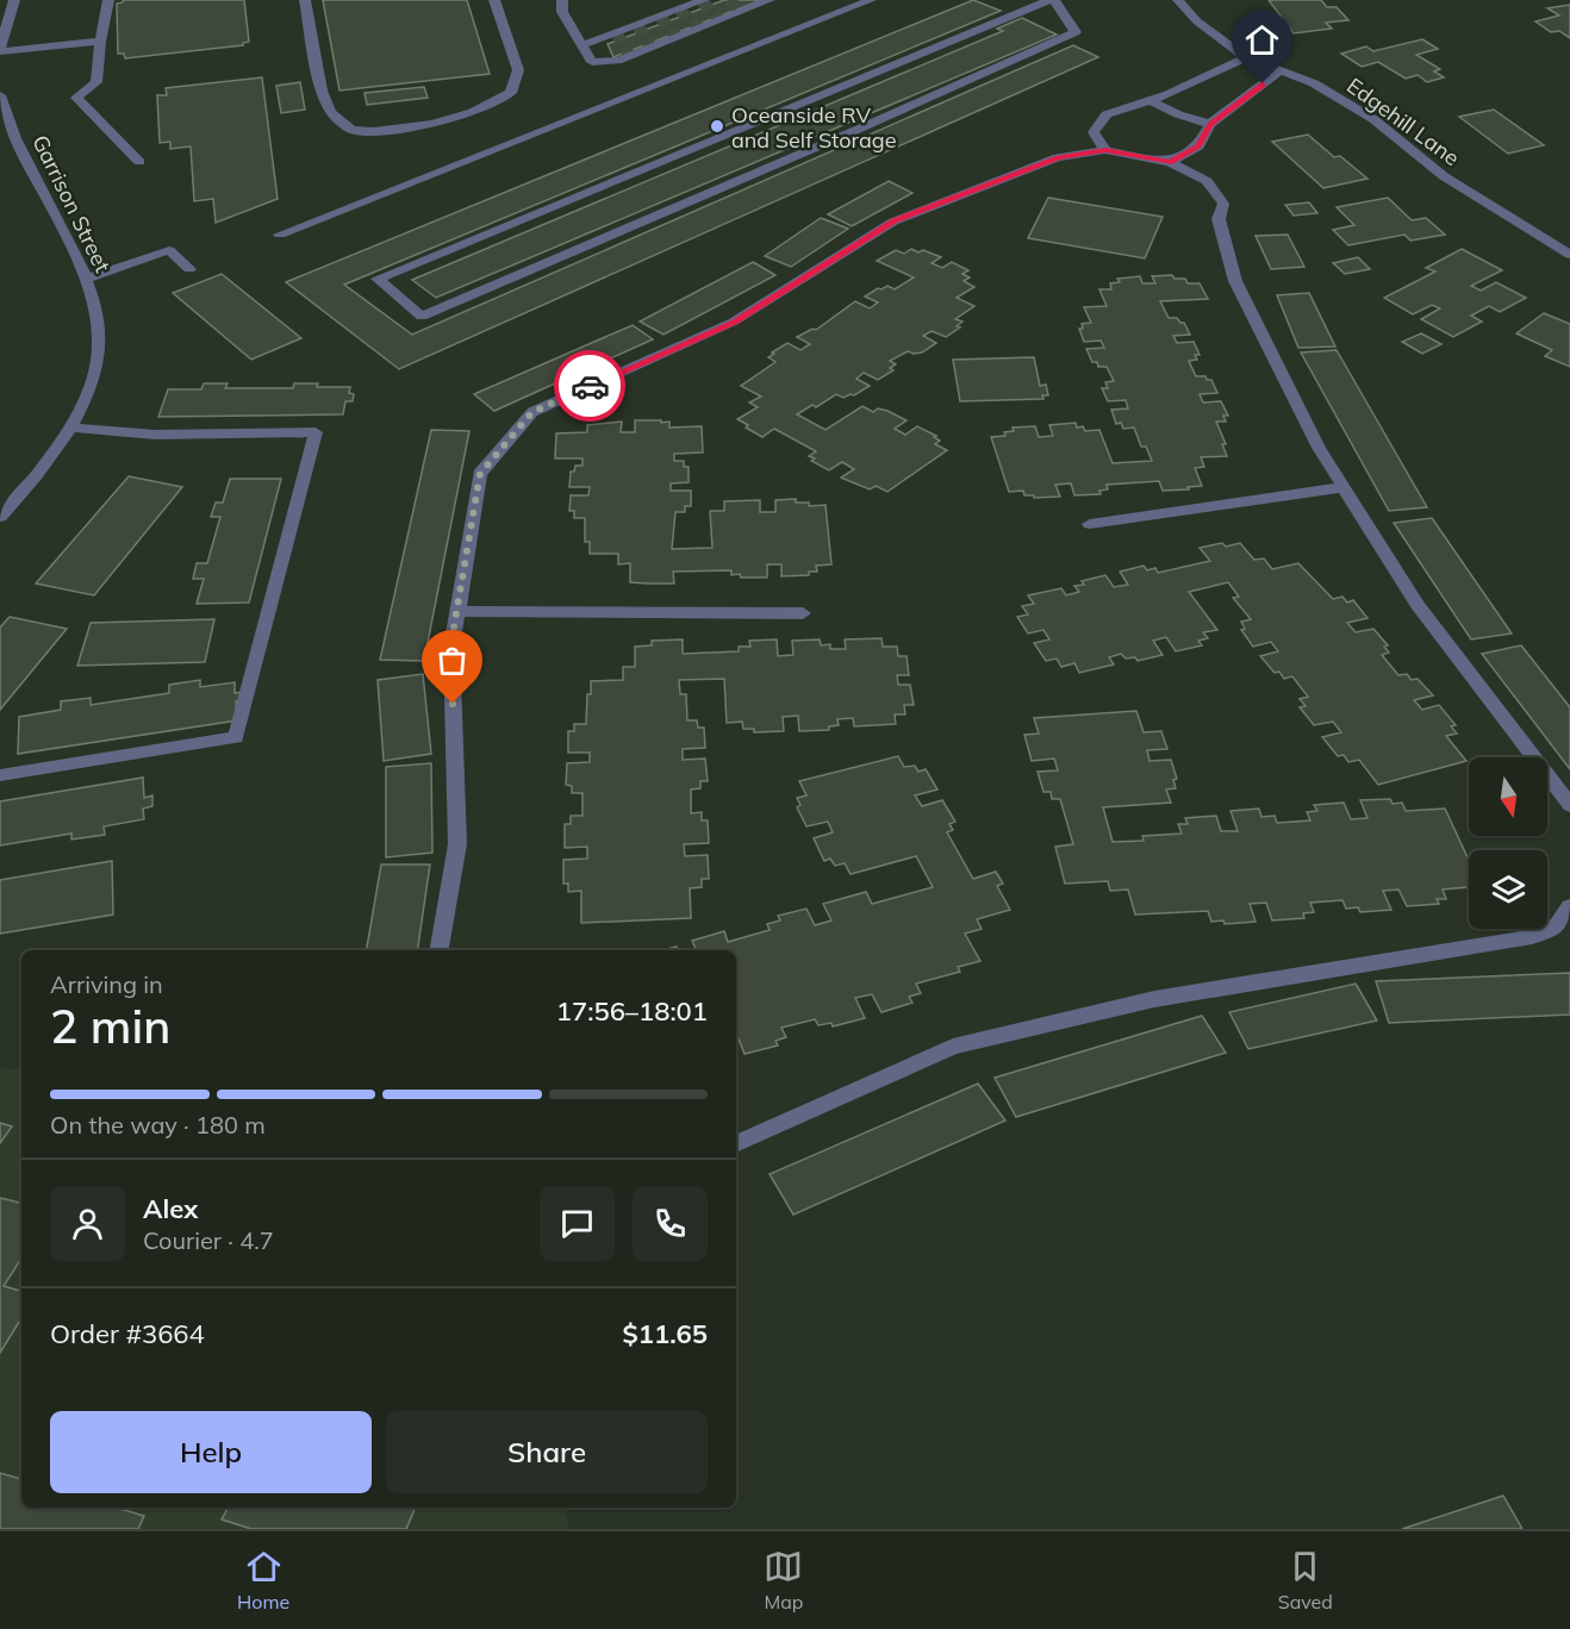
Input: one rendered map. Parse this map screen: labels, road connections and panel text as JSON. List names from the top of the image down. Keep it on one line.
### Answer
{"streets":{"street":["Edgehill Lane","Garrison Street"]},"places":["Oceanside RV and Self Storage"],"north":"bottom","page":{"heading":["2 min","Arriving in","17:56–18:01"],"panel":["Alex","Courier · 4.7","Order #3664","$11.65"],"bar":"On the way · 180 m","buttons":["Help","Share"],"tabs":["Home","Map","Saved"]}}
